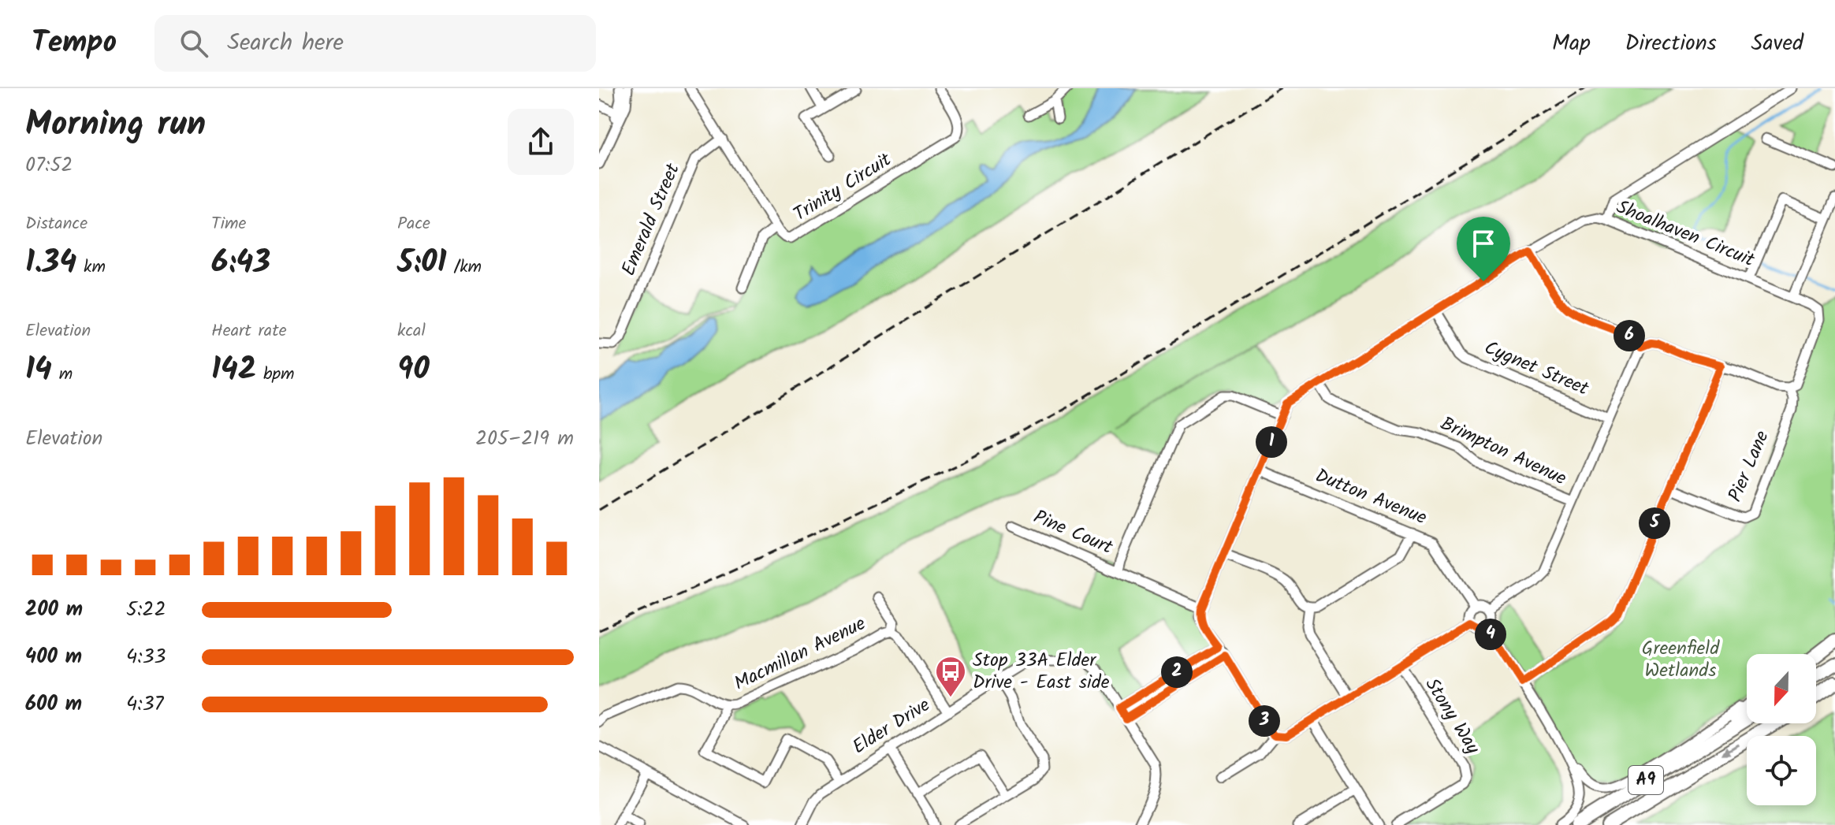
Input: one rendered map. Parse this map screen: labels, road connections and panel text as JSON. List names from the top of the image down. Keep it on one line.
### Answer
{"streets":{"highway":["A9"],"street":["Trinity Circuit","Emerald Street","Shoalhaven Circuit","Cygnet Street","Brimpton Avenue","Pier Lane","Dutton Avenue","Pine Court","Macmillan Avenue","Stony Way","Elder Drive"]},"crossings":[["Trinity Circuit","Emerald Street"],["Shoalhaven Circuit","Cygnet Street"],["Shoalhaven Circuit","Brimpton Avenue"],["Shoalhaven Circuit","Pier Lane"],["Shoalhaven Circuit","Dutton Avenue"],["Shoalhaven Circuit","Pine Court"],["Macmillan Avenue","Elder Drive"]],"parks":["Greenfield Wetlands"],"places":{"bus stop":["Stop 33A Elder Drive - East side"]},"north":"bottom","page":{"header":"Tempo","search":"Search here","nav":["Map","Directions","Saved"],"heading":["Morning run","07:52"],"stats":[["Distance","1.34 km"],["Time","6:43"],["Pace","5:01 /km"],["Elevation","14 m"],["Heart rate","142 bpm"],["kcal","90"]],"pins":["6","1","5","4","2","3"],"chart":["Elevation","205–219 m"],"list":[{"name":"200 m","note":"5:22"},{"name":"400 m","note":"4:33"},{"name":"600 m","note":"4:37"}]}}
